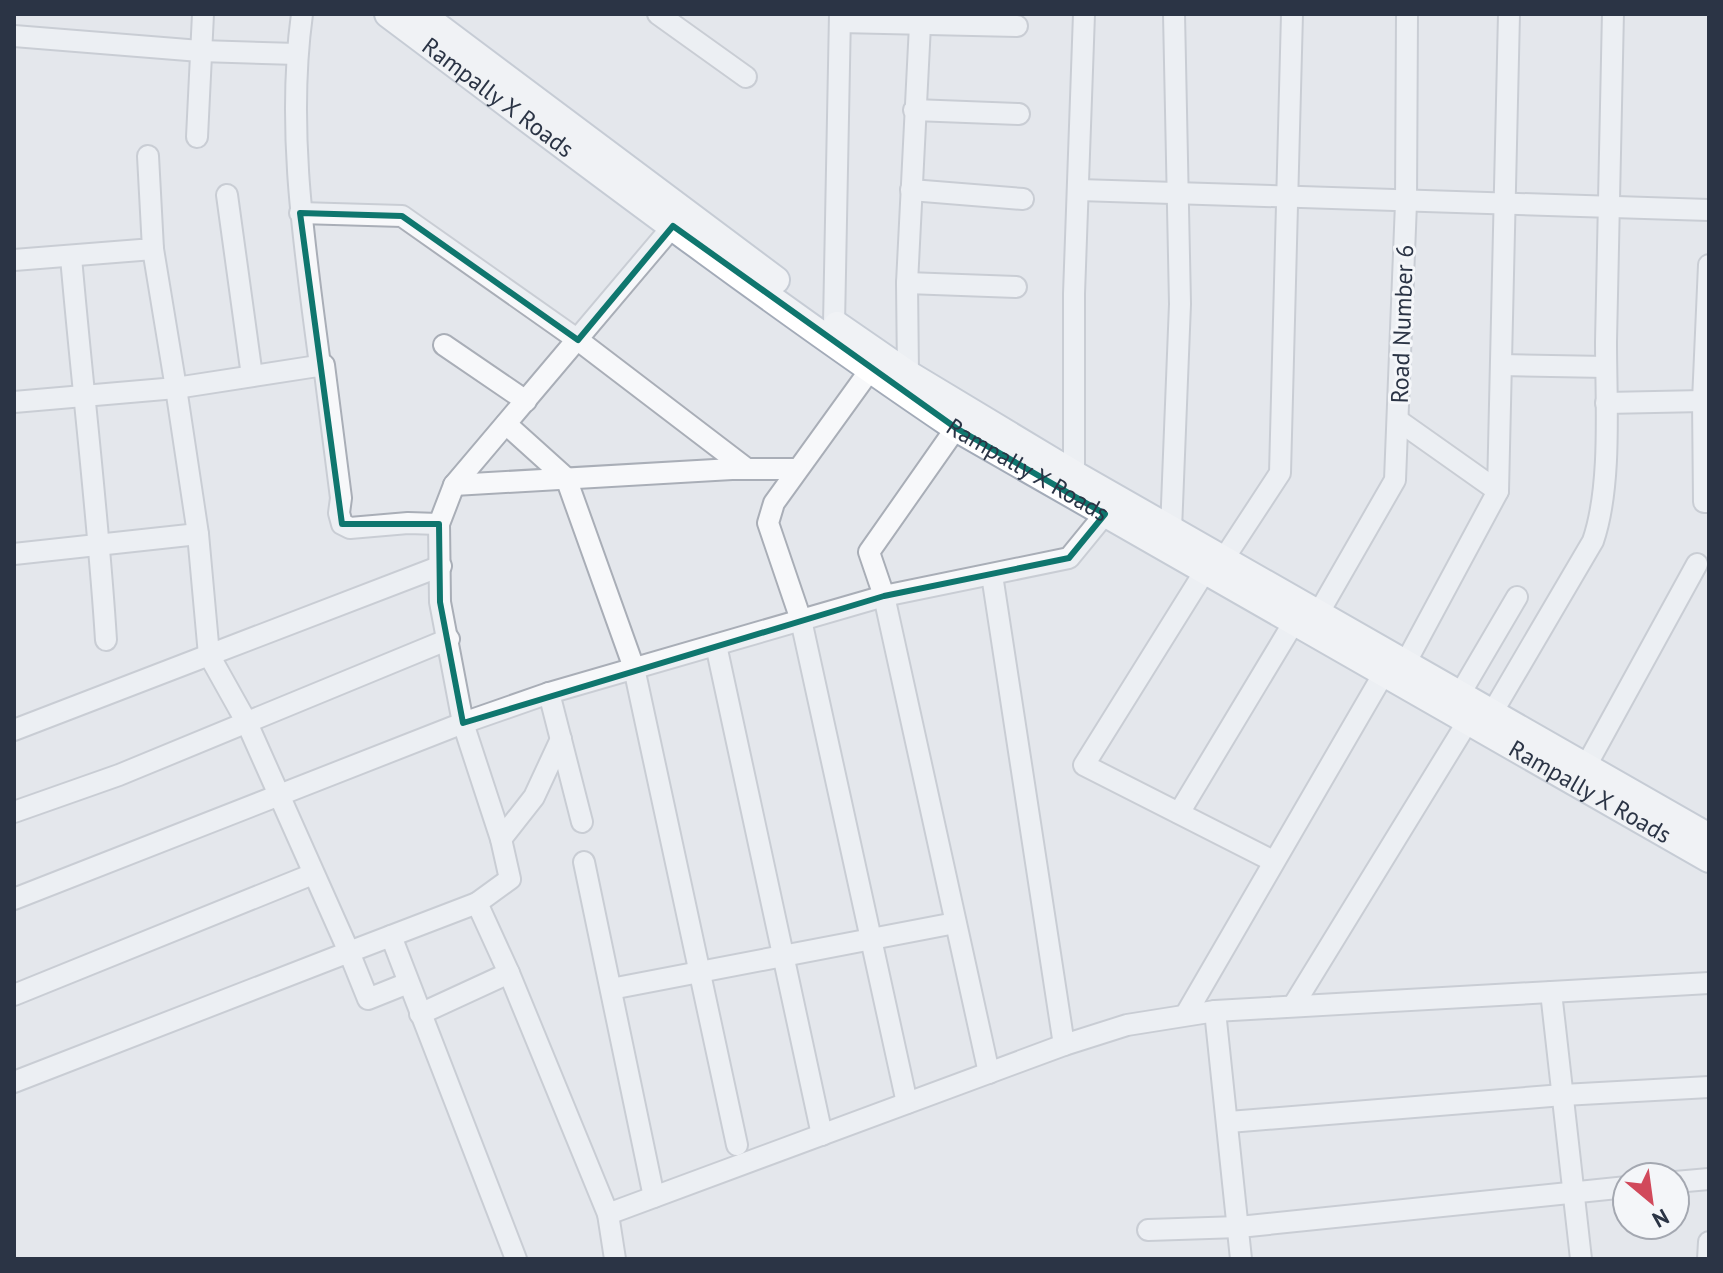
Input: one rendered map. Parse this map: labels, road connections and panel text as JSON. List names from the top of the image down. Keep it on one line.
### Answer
{"streets":{"main road":["Rampally X Roads"],"street":["Road Number 6"]},"north":"bottom right"}
